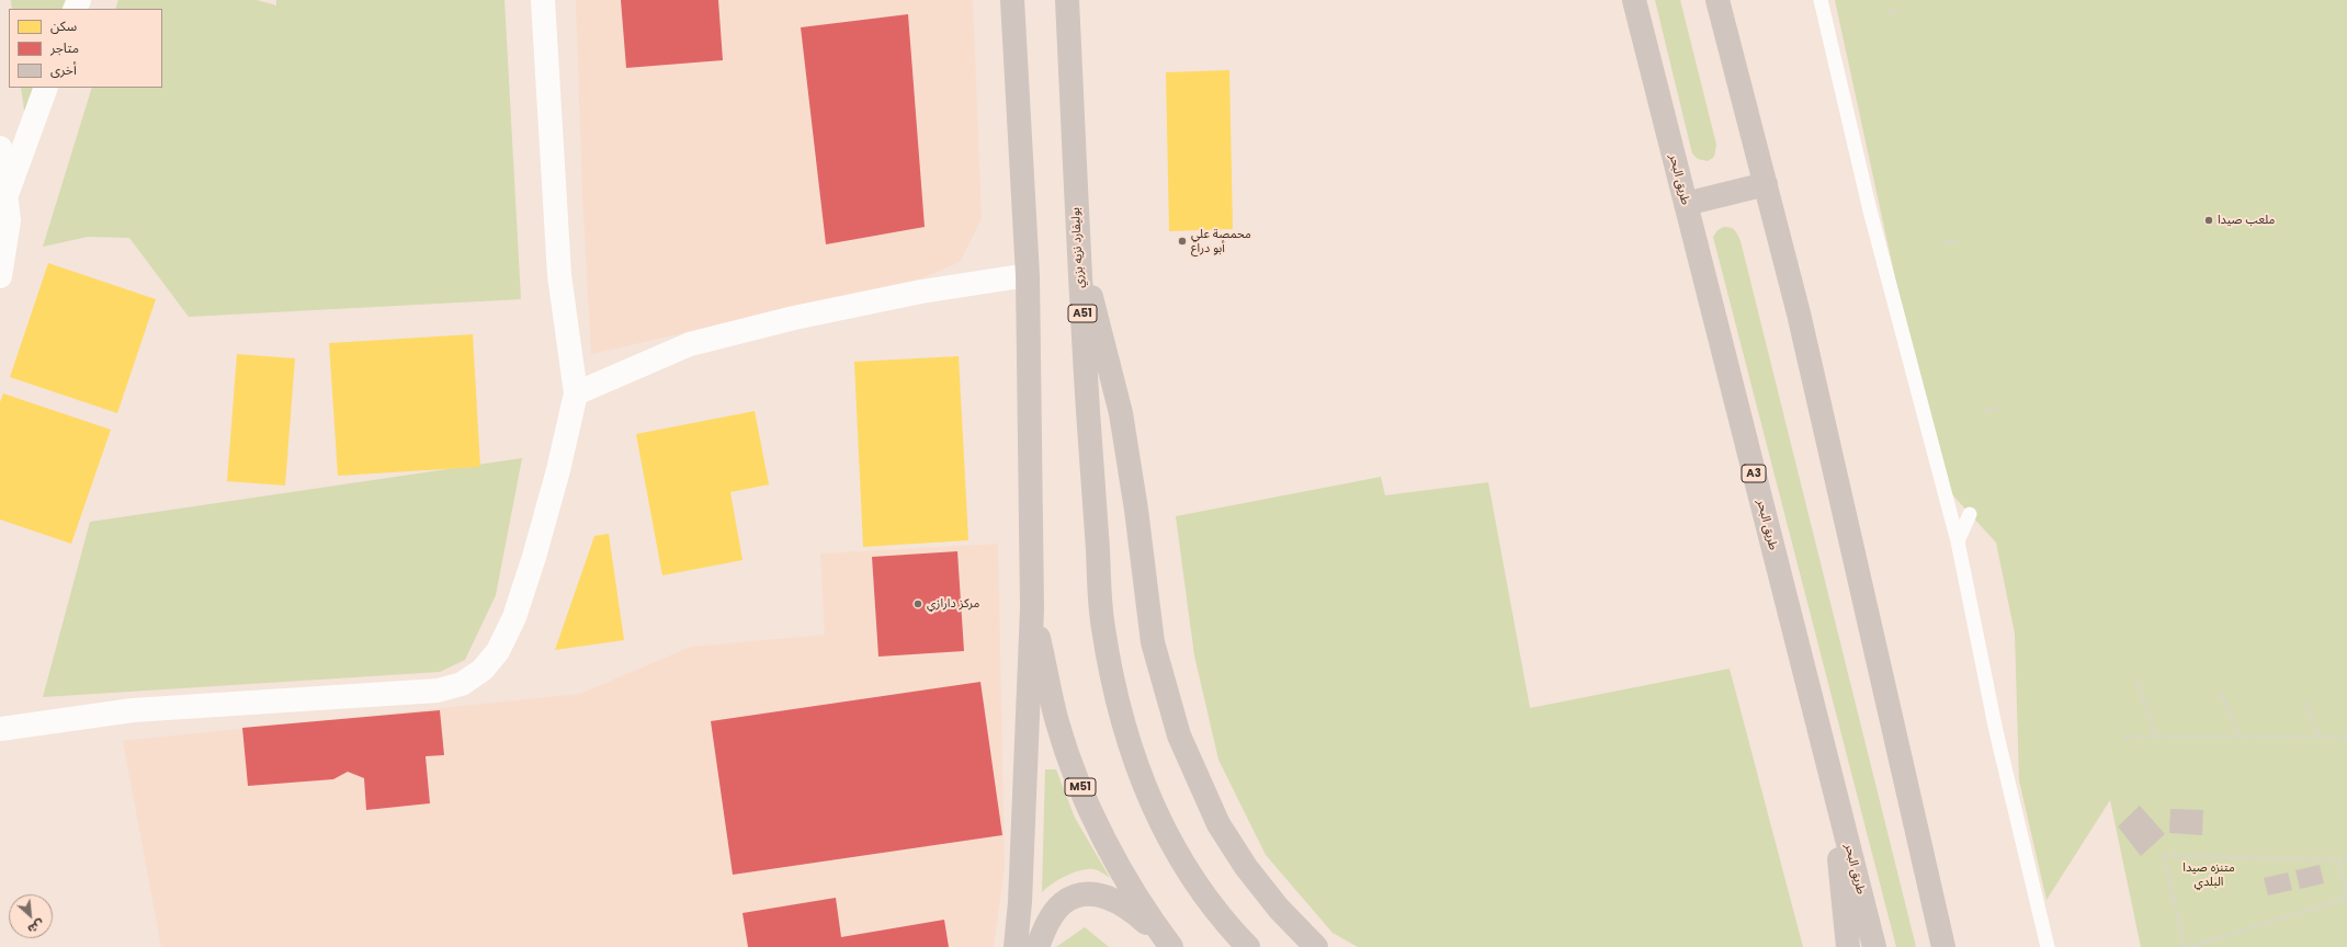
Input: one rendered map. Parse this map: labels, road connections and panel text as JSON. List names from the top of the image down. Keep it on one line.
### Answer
{"streets":{"highway":["طريق البحر","بوليفارد نزيه بزري","A51","A3","M51"]},"parks":["متنزه صيدا البلدي"],"places":["ملعب صيدا","محمصة علي أبو دراع","مركز دارازي"],"legend":["سكن","متاجر","أخرى"],"north":"bottom right"}
